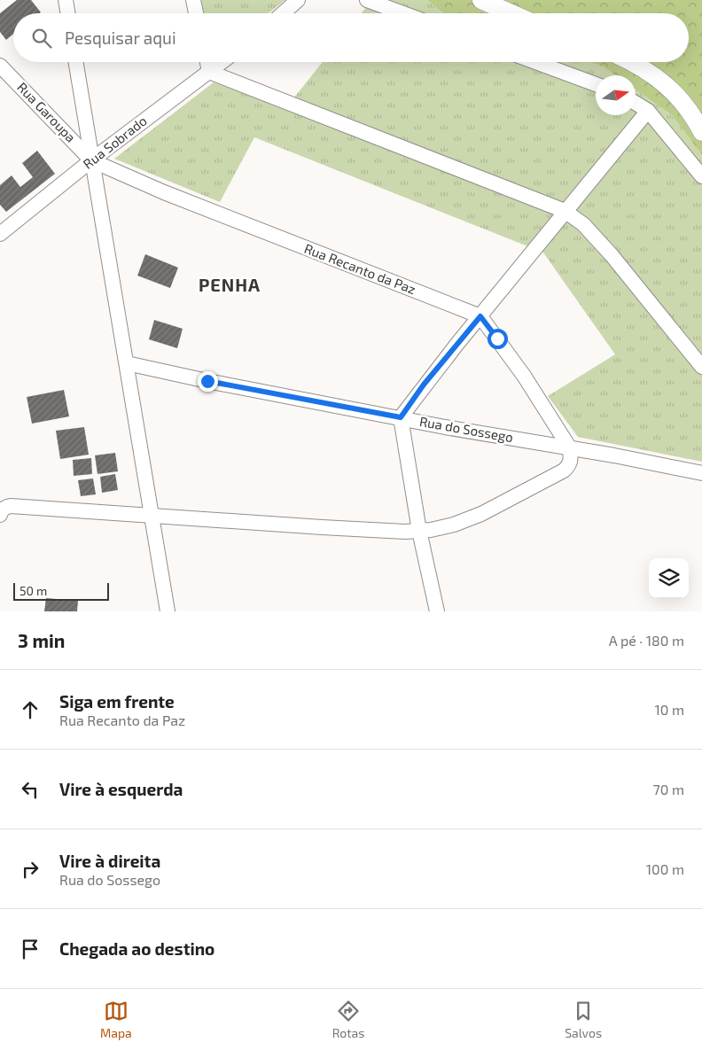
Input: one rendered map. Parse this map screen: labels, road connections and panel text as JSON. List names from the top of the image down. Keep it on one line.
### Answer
{"streets":{"street":["Rua Garoupa","Rua Sobrado","Rua Recanto da Paz","Rua do Sossego"]},"crossings":[["Rua Garoupa","Rua Sobrado"],["Rua Garoupa","Rua Recanto da Paz"],["Rua Sobrado","Rua Recanto da Paz"]],"districts":["PENHA"],"scale_bar":"50 m","north":"right","page":{"search":"Pesquisar aqui","scale":"50 m","heading":["3 min","A pé · 180 m"],"list":[["Siga em frente","Rua Recanto da Paz","10 m"],["Vire à esquerda","70 m"],["Vire à direita","Rua do Sossego","100 m"],"Chegada ao destino"],"nav":["Mapa","Rotas","Salvos"]}}
